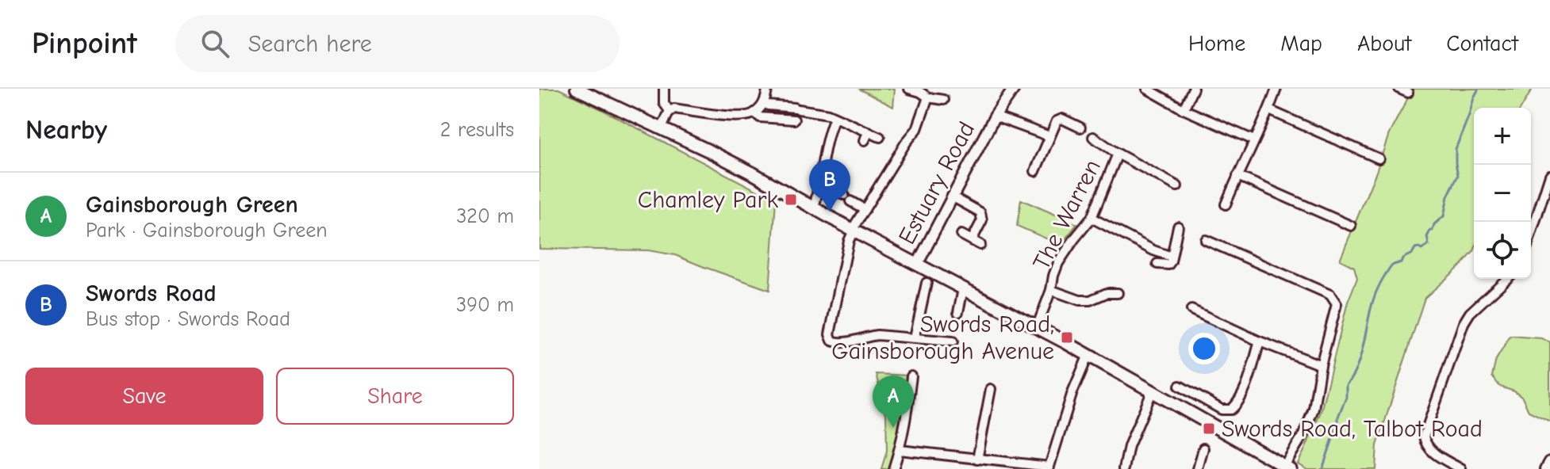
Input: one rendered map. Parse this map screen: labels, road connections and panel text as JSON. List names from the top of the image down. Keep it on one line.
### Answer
{"streets":{"street":["Estuary Road","The Warren"]},"places":{"transit":["Chamley Park","Swords Road, Gainsborough Avenue","Swords Road, Talbot Road"]},"page":{"header":"Pinpoint","search":"Search here","nav":["Home","Map","About","Contact"],"heading":["Nearby","2 results"],"map_buttons":["+","−"],"pins":["B","A"],"list":[{"mark":"A","name":"Gainsborough Green","note":"Park · Gainsborough Green","value":"320 m"},{"mark":"B","name":"Swords Road","note":"Bus stop · Swords Road","value":"390 m"}],"buttons":["Save","Share"]}}
